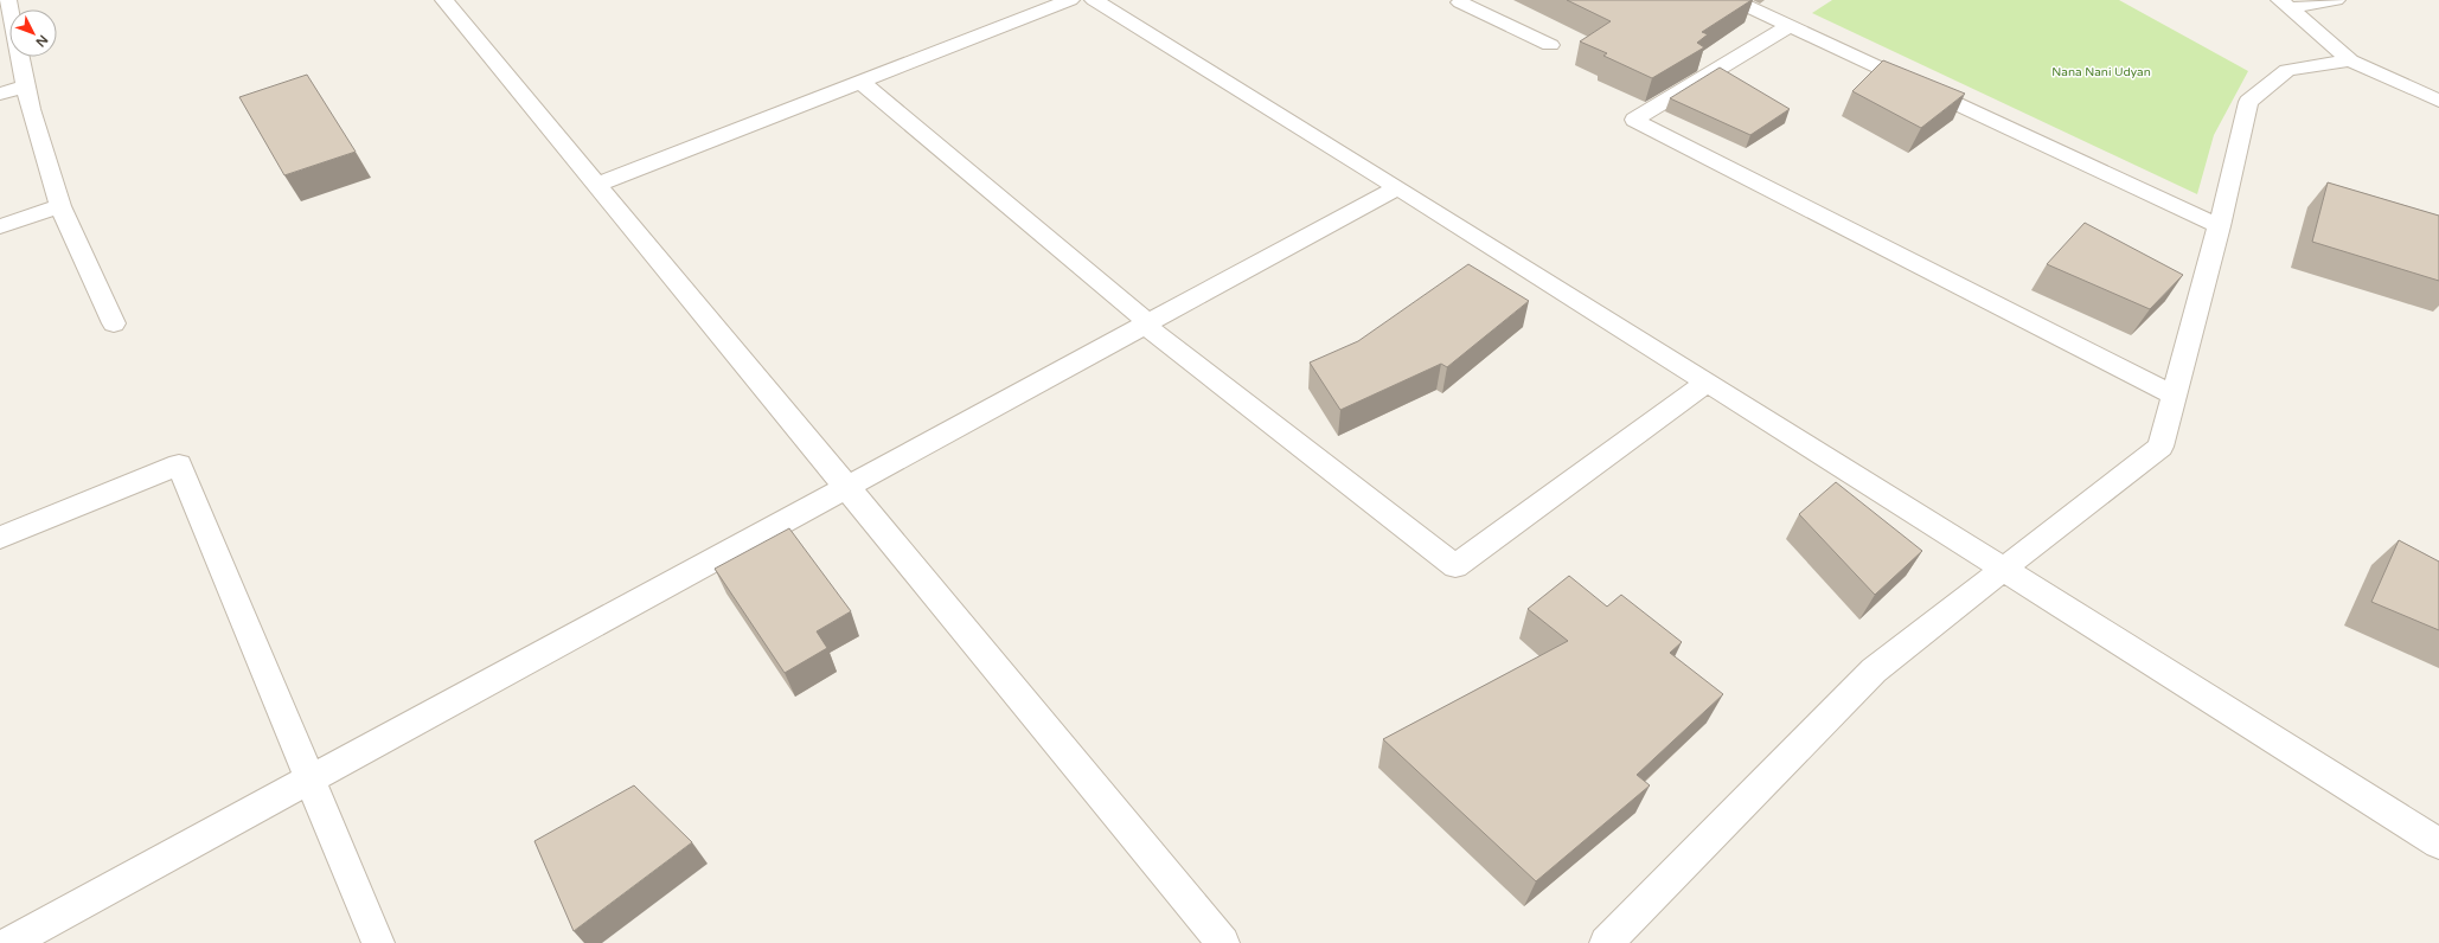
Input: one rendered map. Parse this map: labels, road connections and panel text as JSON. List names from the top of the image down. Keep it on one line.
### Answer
{"parks":["Nana Nani Udyan"],"north":"bottom right"}
